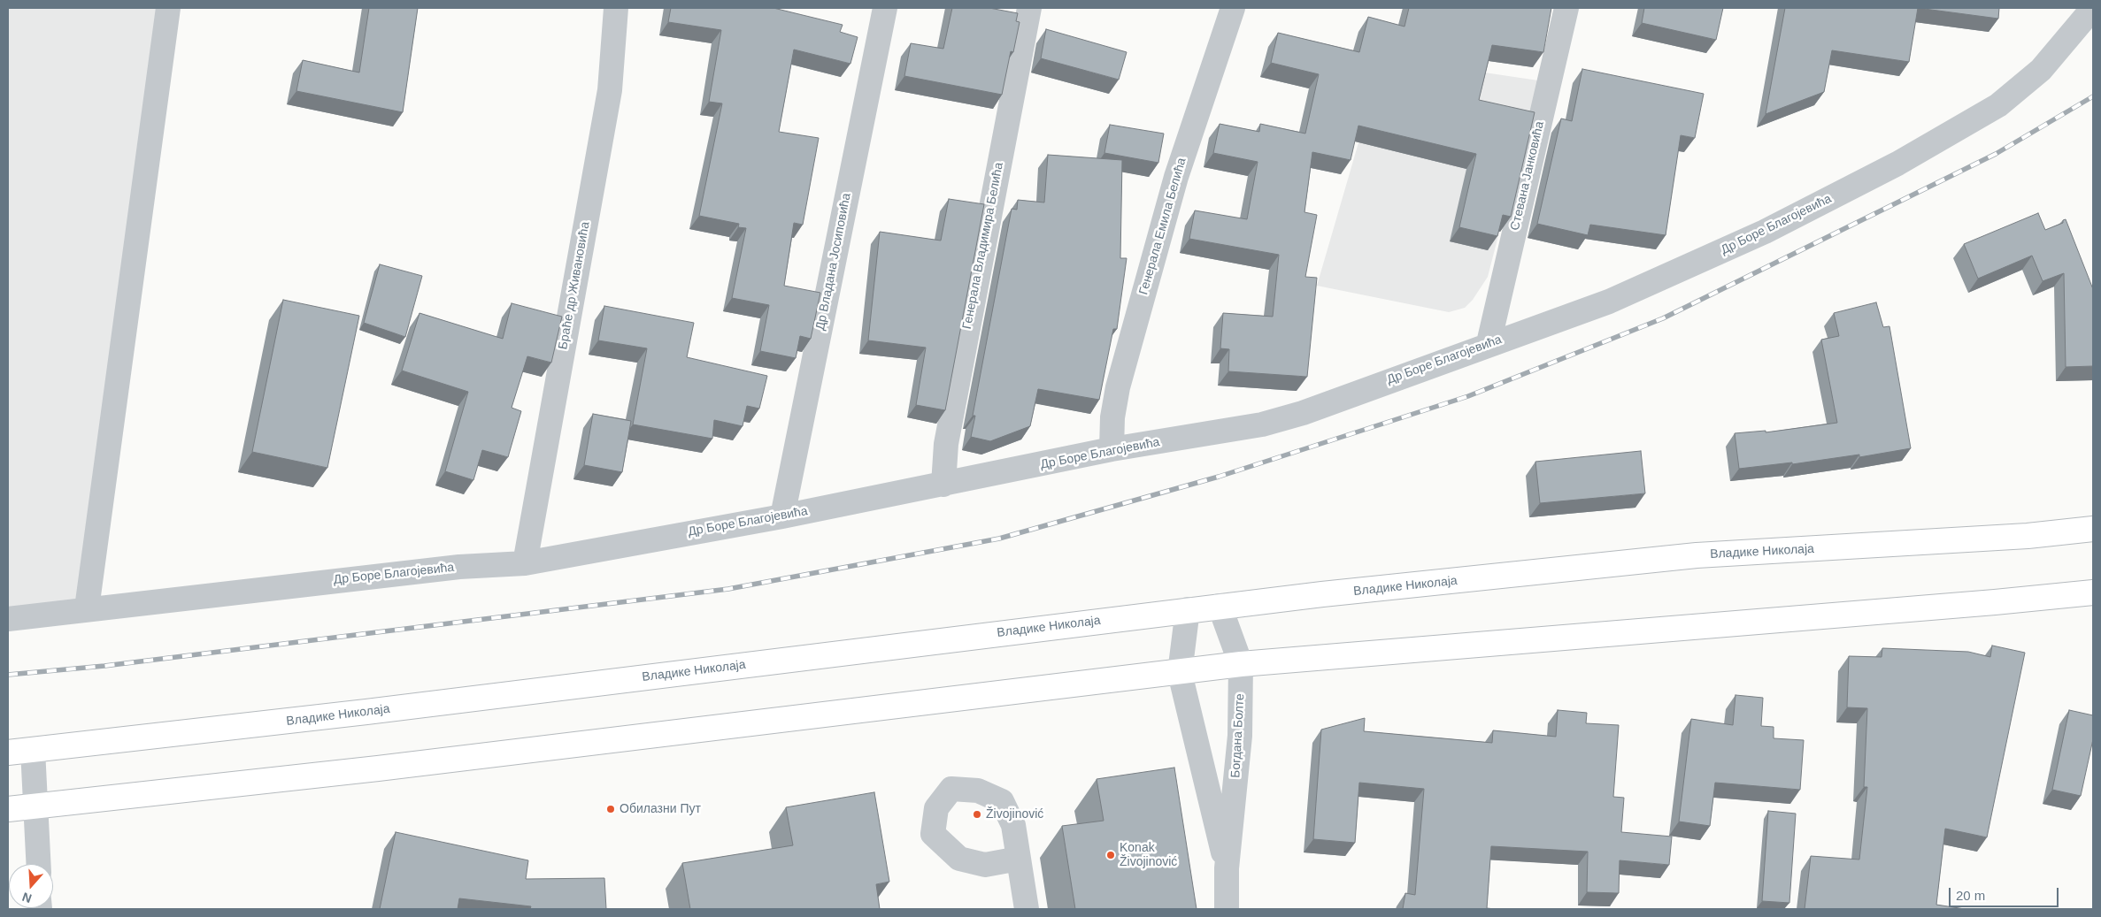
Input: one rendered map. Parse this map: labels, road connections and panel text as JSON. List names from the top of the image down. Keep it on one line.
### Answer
{"streets":{"main road":["Владике Николаја"],"street":["Стевана Јанковића","Др Боре Благојевића","Генерала Емила Белића","Генерала Владимира Белића","Др Владана Јосиповића","Браће др Живановића","Богдана Болте"]},"crossings":[["Стевана Јанковића","Др Боре Благојевића"],["Др Боре Благојевића","Генерала Емила Белића"],["Др Боре Благојевића","Генерала Владимира Белића"],["Др Боре Благојевића","Др Владана Јосиповића"],["Др Боре Благојевића","Браће др Живановића"],["Владике Николаја","Богдана Болте"]],"places":["Обилазни Пут","Živojinović","Konak Živojinović"],"scale_bar":"20 m","north":"bottom"}
